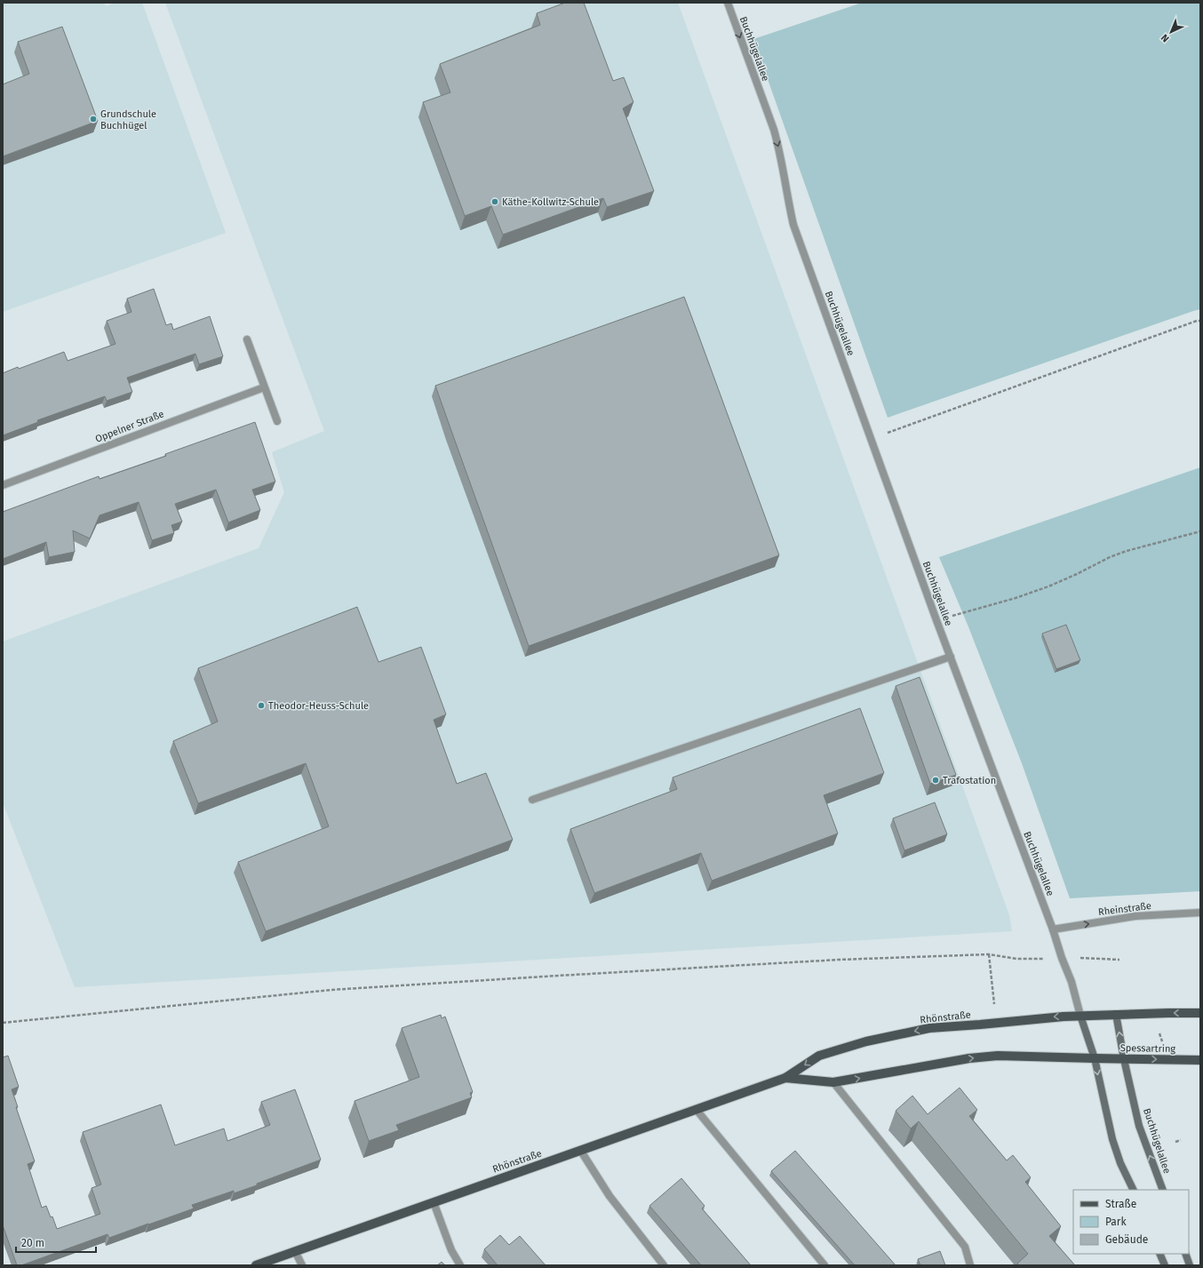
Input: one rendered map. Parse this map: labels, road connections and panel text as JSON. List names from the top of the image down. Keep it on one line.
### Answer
{"streets":{"main road":["Rhönstraße","Spessartring"],"street":["Buchhügelallee","Oppelner Straße","Rheinstraße"]},"crossings":[["Buchhügelallee","Rheinstraße"],["Buchhügelallee","Rhönstraße"],["Buchhügelallee","Spessartring"],["Rhönstraße","Spessartring"]],"one_way":["Rheinstraße"],"places":["Grundschule Buchhügel","Käthe-Kollwitz-Schule","Theodor-Heuss-Schule","Trafostation"],"legend":["Straße","Park","Gebäude"],"scale_bar":"20 m","north":"bottom left"}
